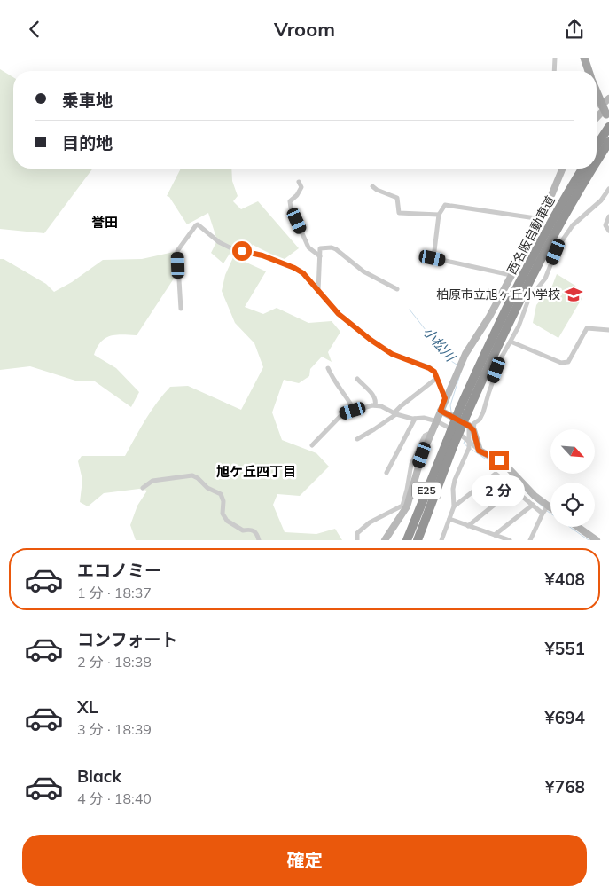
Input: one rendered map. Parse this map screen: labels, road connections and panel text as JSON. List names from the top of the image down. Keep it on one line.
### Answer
{"streets":{"highway":["西名阪自動車道","E25"]},"districts":["誉田","旭ケ丘四丁目"],"water":["小松川"],"places":{"school or university":["柏原市立旭ヶ丘小学校"]},"north":"bottom right","page":{"header":"Vroom","banner":["乗車地","目的地"],"bubble":"2 分","list":[{"name":"エコノミー","note":"1 分 · 18:37","value":"¥408"},{"name":"コンフォート","note":"2 分 · 18:38","value":"¥551"},{"name":"XL","note":"3 分 · 18:39","value":"¥694"},{"name":"Black","note":"4 分 · 18:40","value":"¥768"}],"buttons":"確定"}}
